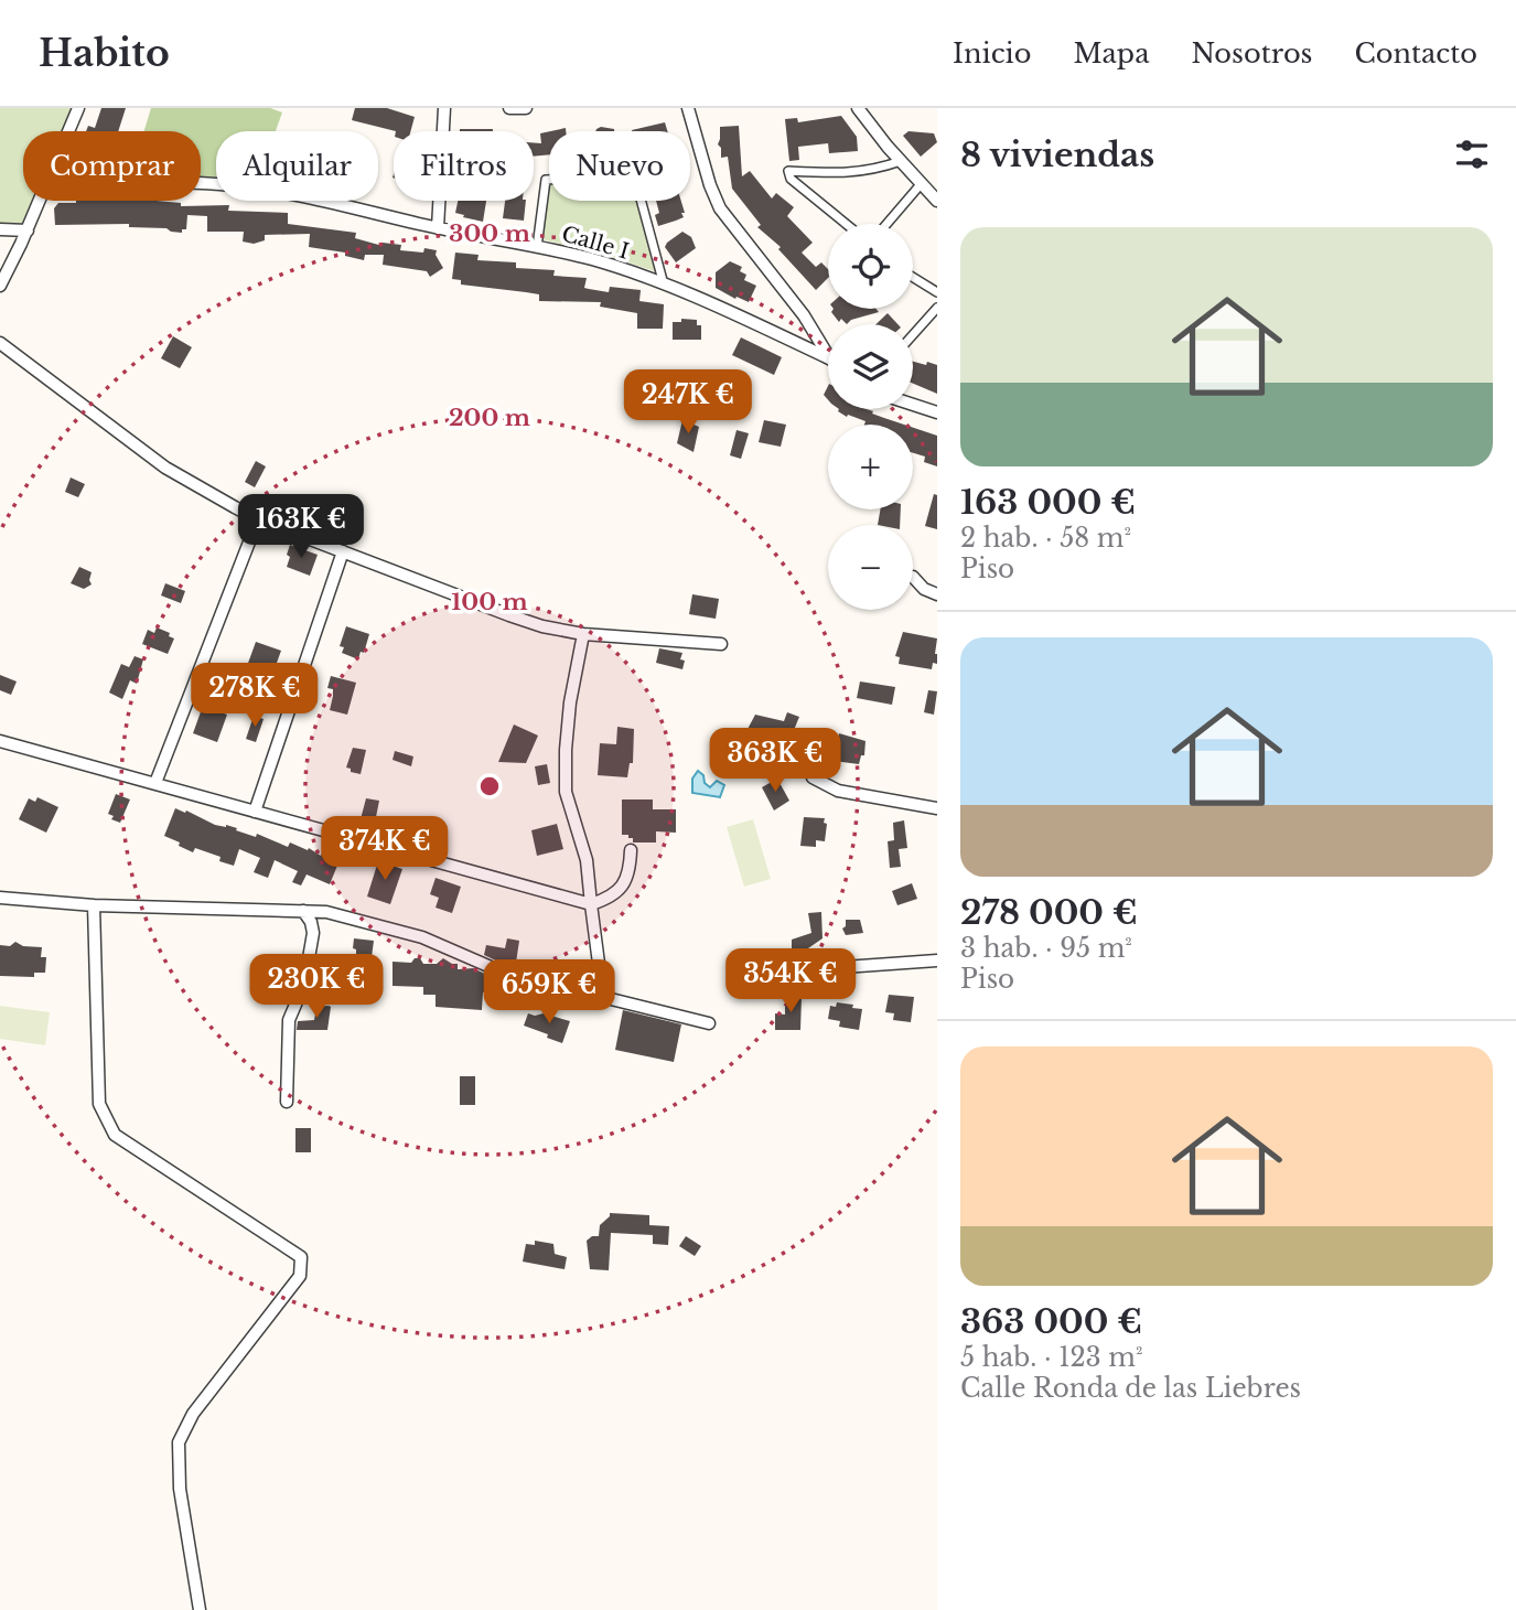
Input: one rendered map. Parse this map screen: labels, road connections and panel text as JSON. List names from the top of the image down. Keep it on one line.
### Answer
{"streets":{"street":["Calle I"]},"page":{"header":"Habito","nav":["Inicio","Mapa","Nosotros","Contacto"],"heading":"8 viviendas","chip":["Comprar","Alquilar","Filtros","Nuevo"],"list":[{"name":"163 000 €","note":"2 hab. · 58 m² · Piso"},{"name":"278 000 €","note":"3 hab. · 95 m² · Piso"},{"name":"363 000 €","note":"5 hab. · 123 m² · Calle Ronda de las Liebres"}],"map_buttons":["+","−"],"price":["247K €","163K €","278K €","363K €","374K €","354K €","230K €","659K €"]},"rings":["300 m","200 m","100 m"]}
